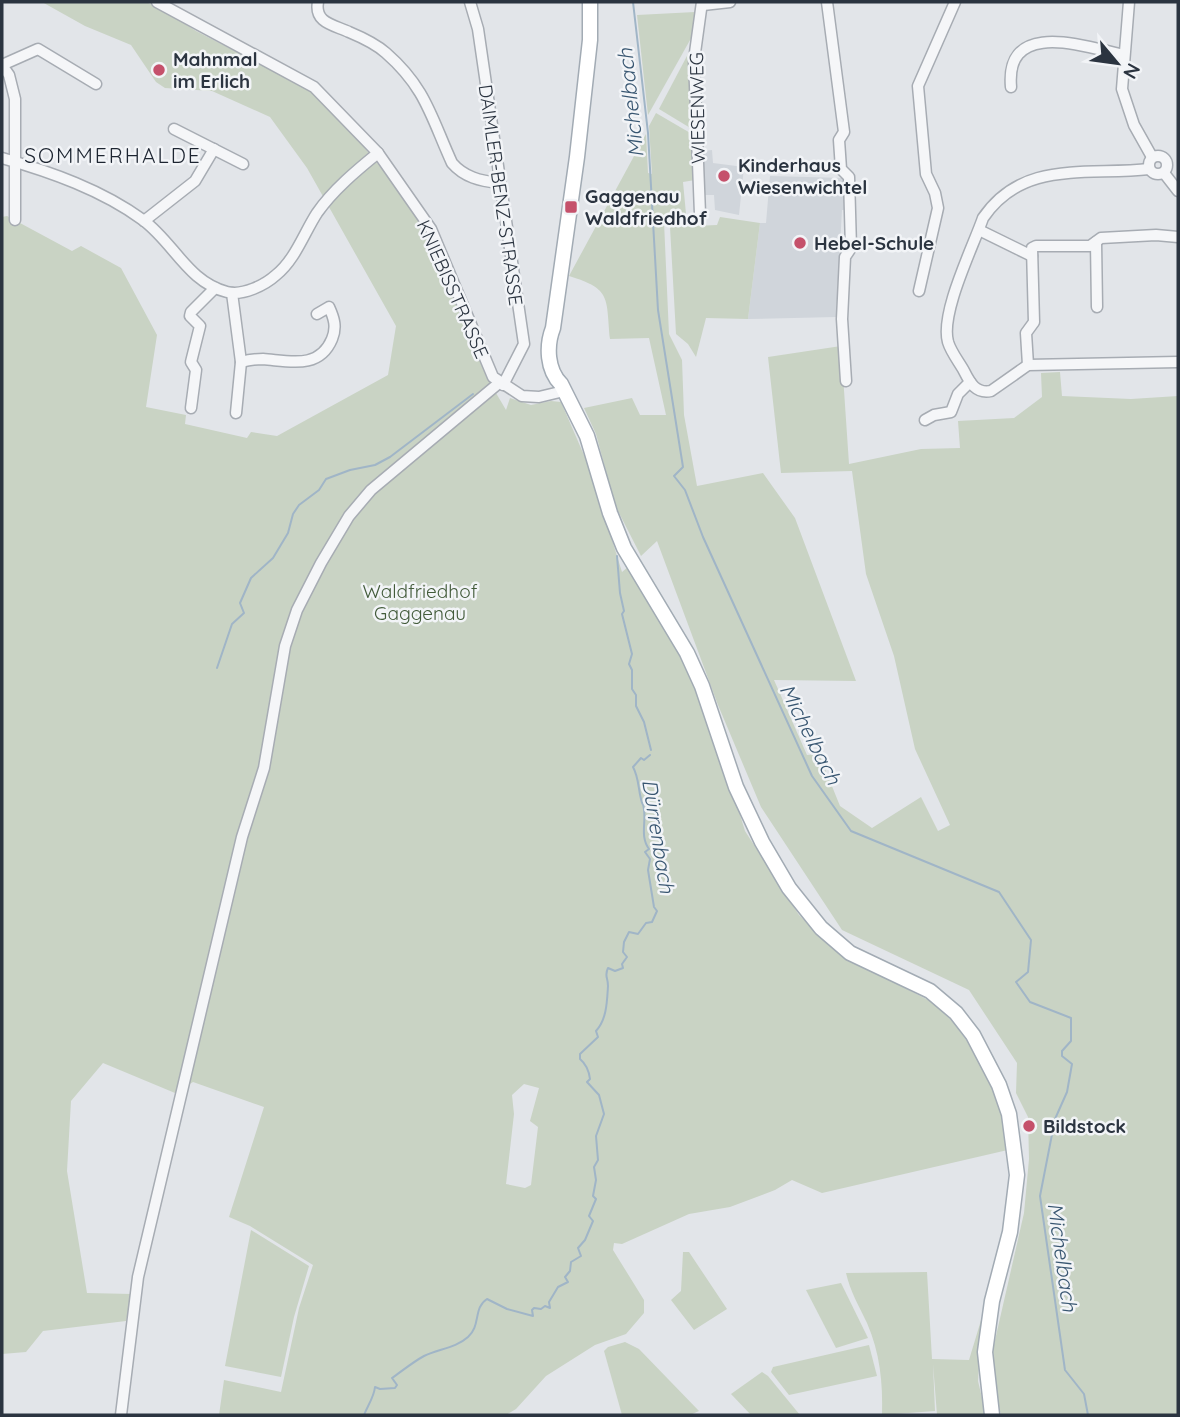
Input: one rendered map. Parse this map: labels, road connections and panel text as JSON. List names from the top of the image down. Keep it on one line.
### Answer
{"streets":{"street":["WIESENWEG","DAIMLER-BENZ-STRASSE","KNIEBISSTRASSE"]},"crossings":[["DAIMLER-BENZ-STRASSE","KNIEBISSTRASSE"]],"districts":["SOMMERHALDE"],"water":["Michelbach","Dürrenbach"],"parks":["Waldfriedhof Gaggenau"],"places":{"other":["Mahnmal im Erlich","Kinderhaus Wiesenwichtel","Hebel-Schule","Bildstock"],"transit":["Gaggenau Waldfriedhof"]},"north":"bottom right"}
